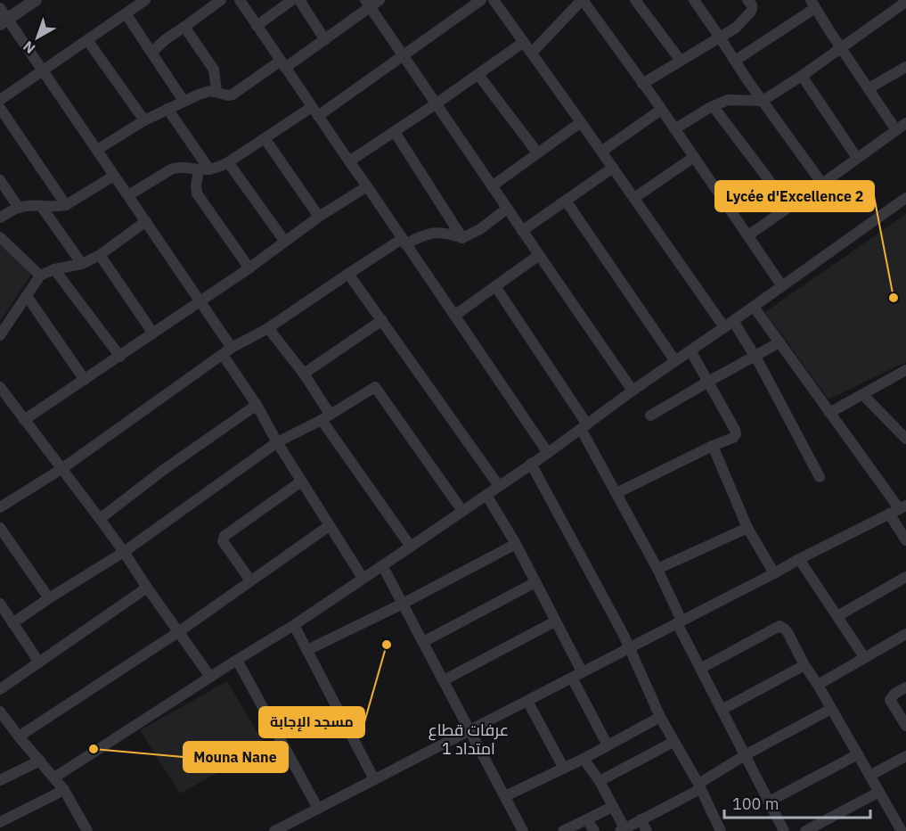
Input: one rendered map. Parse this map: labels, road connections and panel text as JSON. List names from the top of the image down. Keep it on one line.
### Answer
{"districts":["عرفات قطاع 1 امتداد"],"places":["Lycée d'Excellence 2","مسجد الإجابة","Mouna Nane"],"scale_bar":"100 m","north":"bottom left"}
